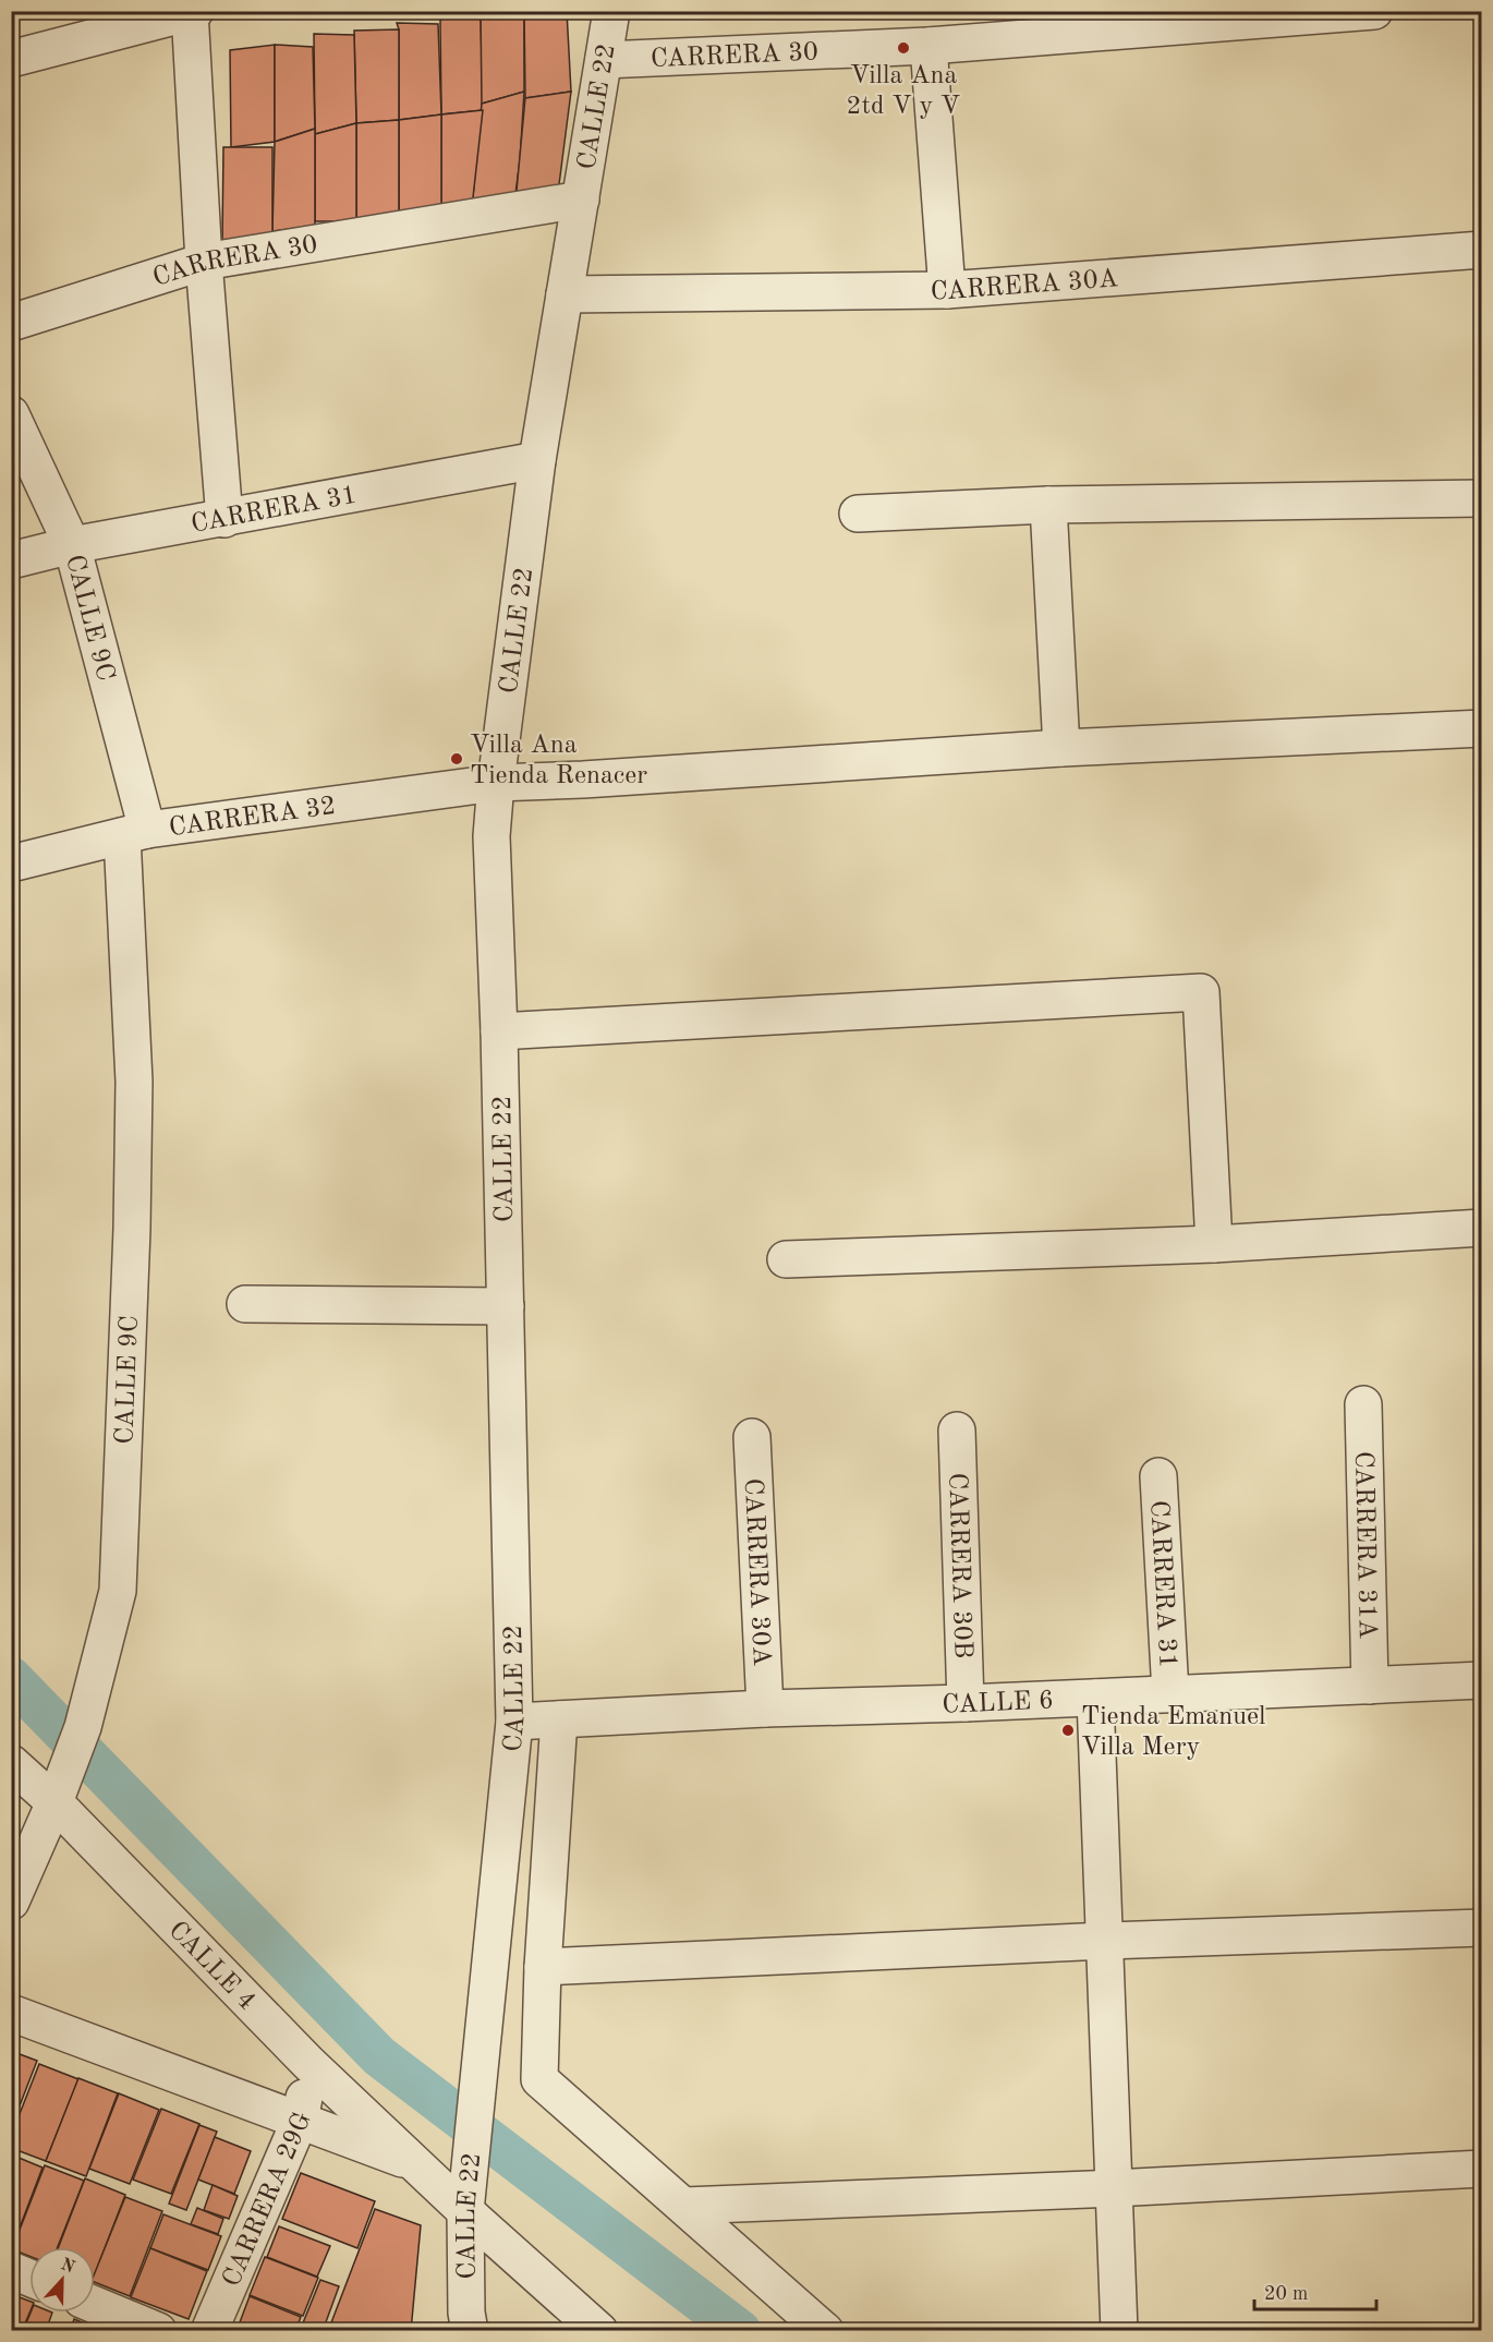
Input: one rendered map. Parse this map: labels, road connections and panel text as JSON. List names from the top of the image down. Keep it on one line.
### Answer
{"streets":{"street":["CARRERA 30","CALLE 22","CARRERA 30A","CARRERA 31","CALLE 9C","CARRERA 32","CARRERA 31A","CARRERA 30B","CALLE 6","CALLE 4","CARRERA 29G"]},"crossings":[["CARRERA 30","CALLE 22"],["CALLE 22","CARRERA 30A"],["CALLE 22","CARRERA 31"],["CALLE 22","CARRERA 32"],["CALLE 22","CALLE 6"],["CALLE 22","CALLE 4"],["CARRERA 30A","CALLE 6"],["CARRERA 31","CALLE 9C"],["CARRERA 31","CALLE 6"],["CALLE 9C","CARRERA 32"],["CALLE 9C","CALLE 4"],["CARRERA 31A","CALLE 6"],["CARRERA 30B","CALLE 6"],["CALLE 4","CARRERA 29G"]],"places":["Villa Ana 2td V y V","Villa Ana Tienda Renacer","Tienda Emanuel Villa Mery"],"scale_bar":"20 m","north":"top"}
